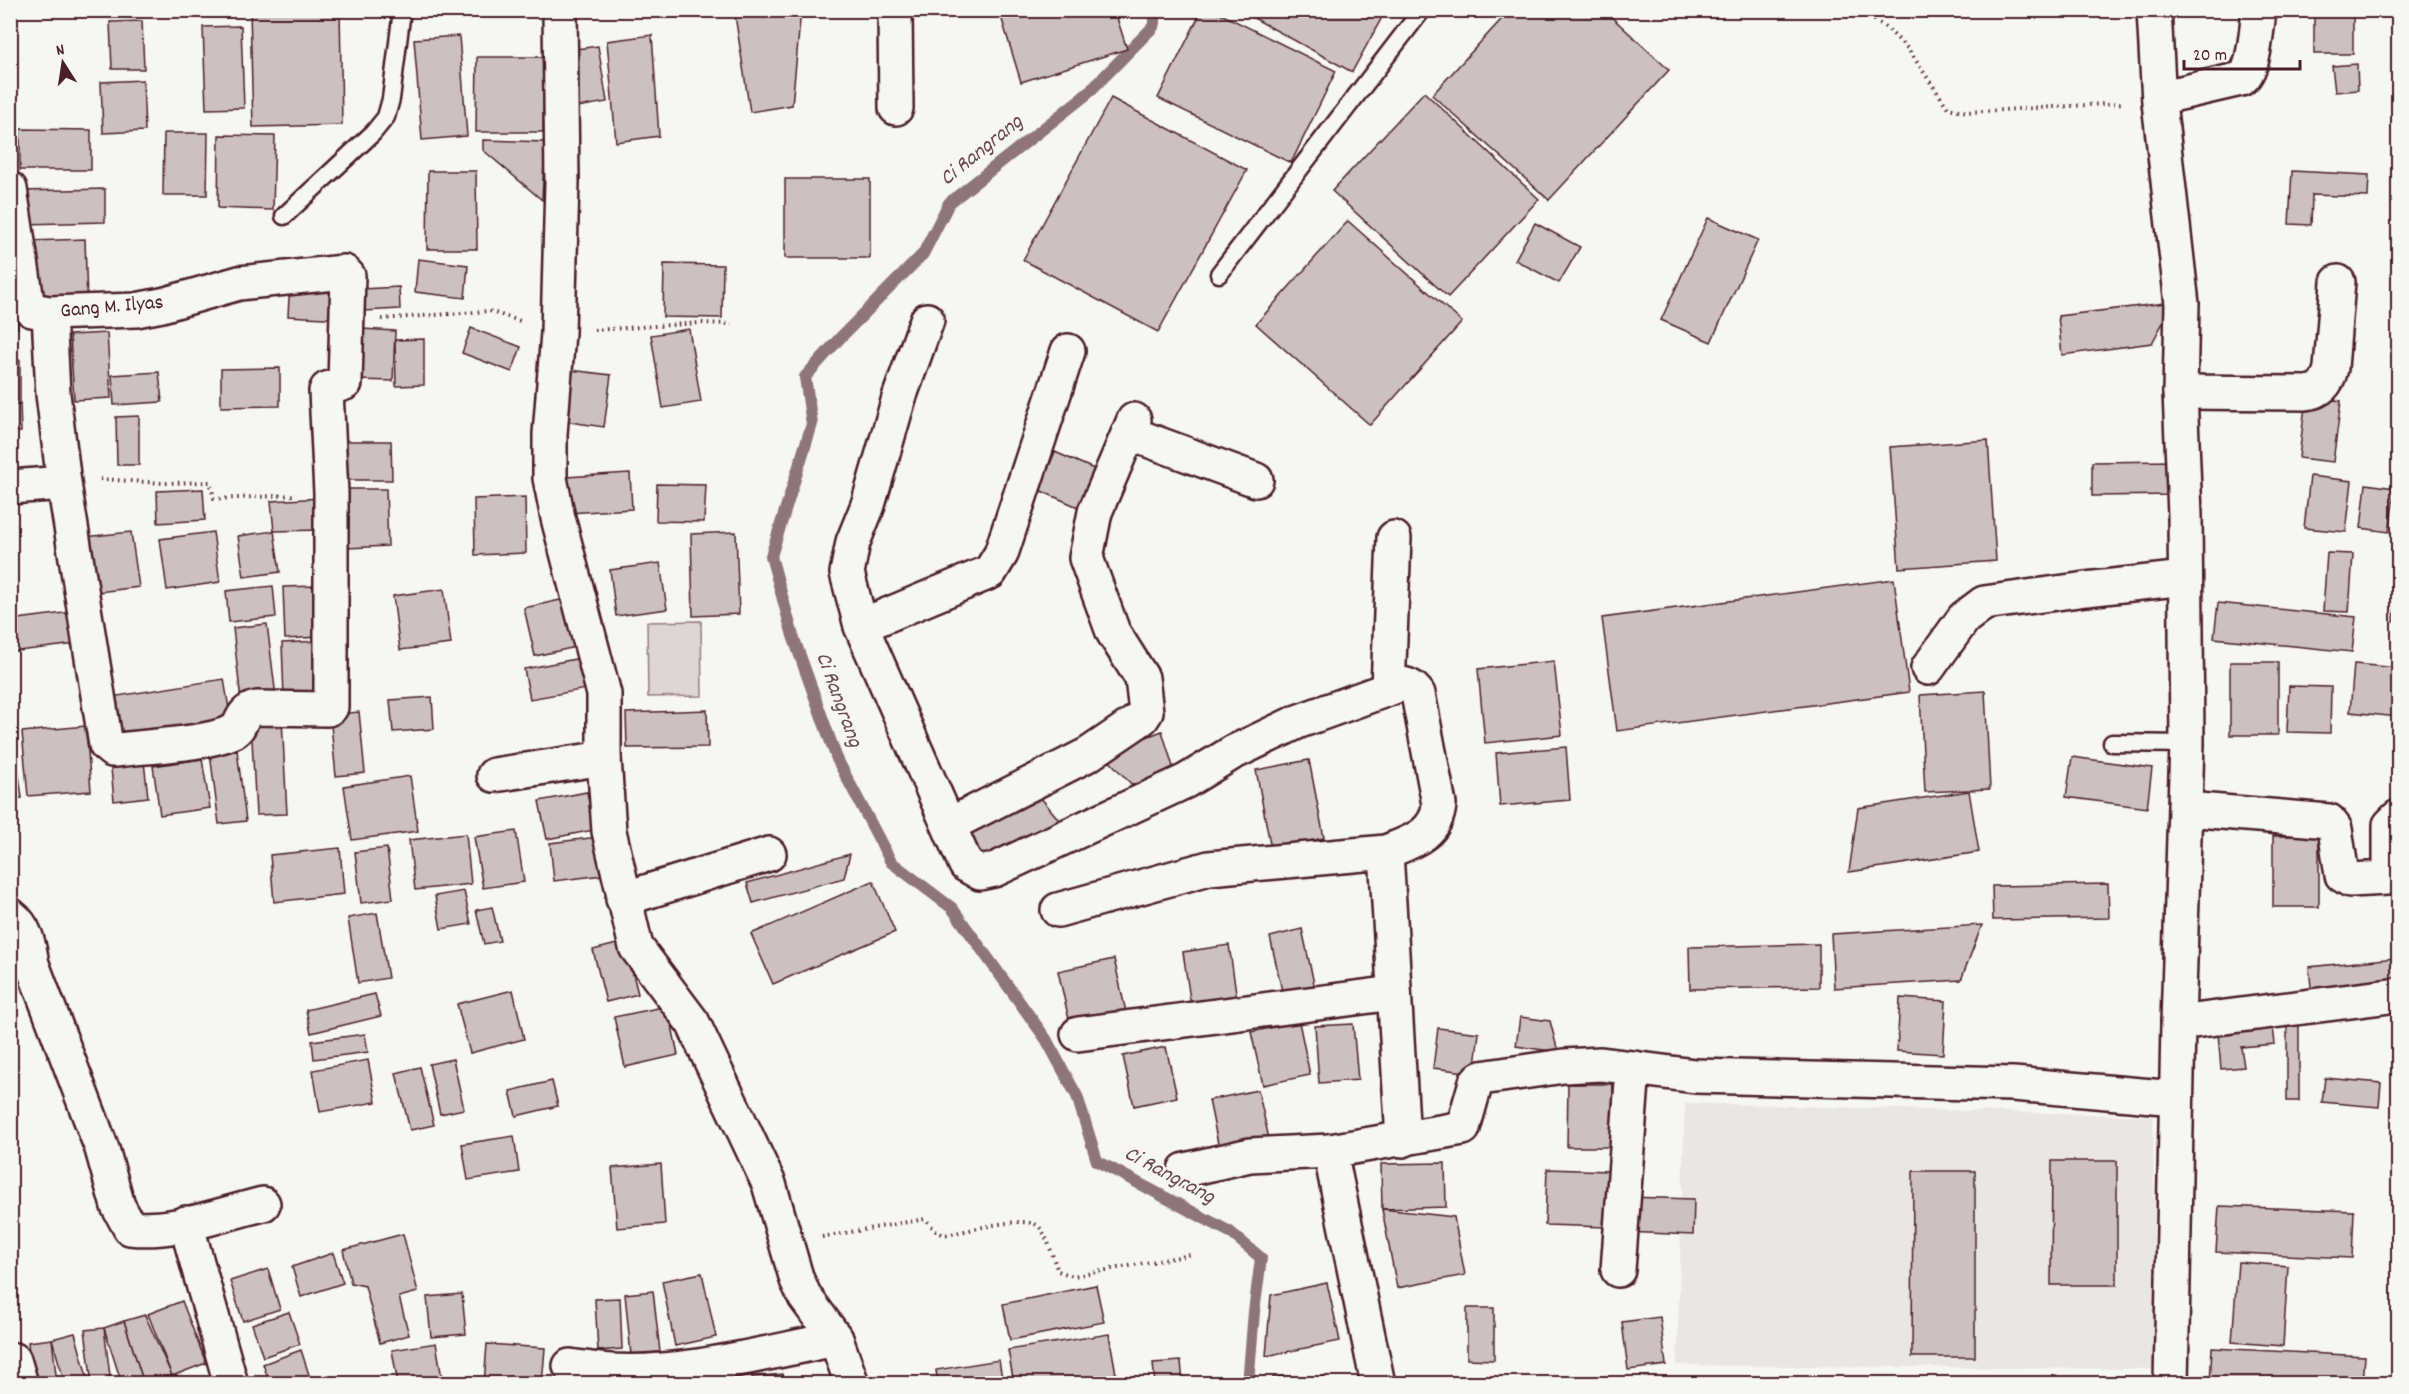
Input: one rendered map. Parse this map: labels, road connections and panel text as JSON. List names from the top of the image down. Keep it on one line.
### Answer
{"streets":{"street":["Gang M. Ilyas"]},"water":["Ci Rangrang"],"scale_bar":"20 m","north":"top"}
